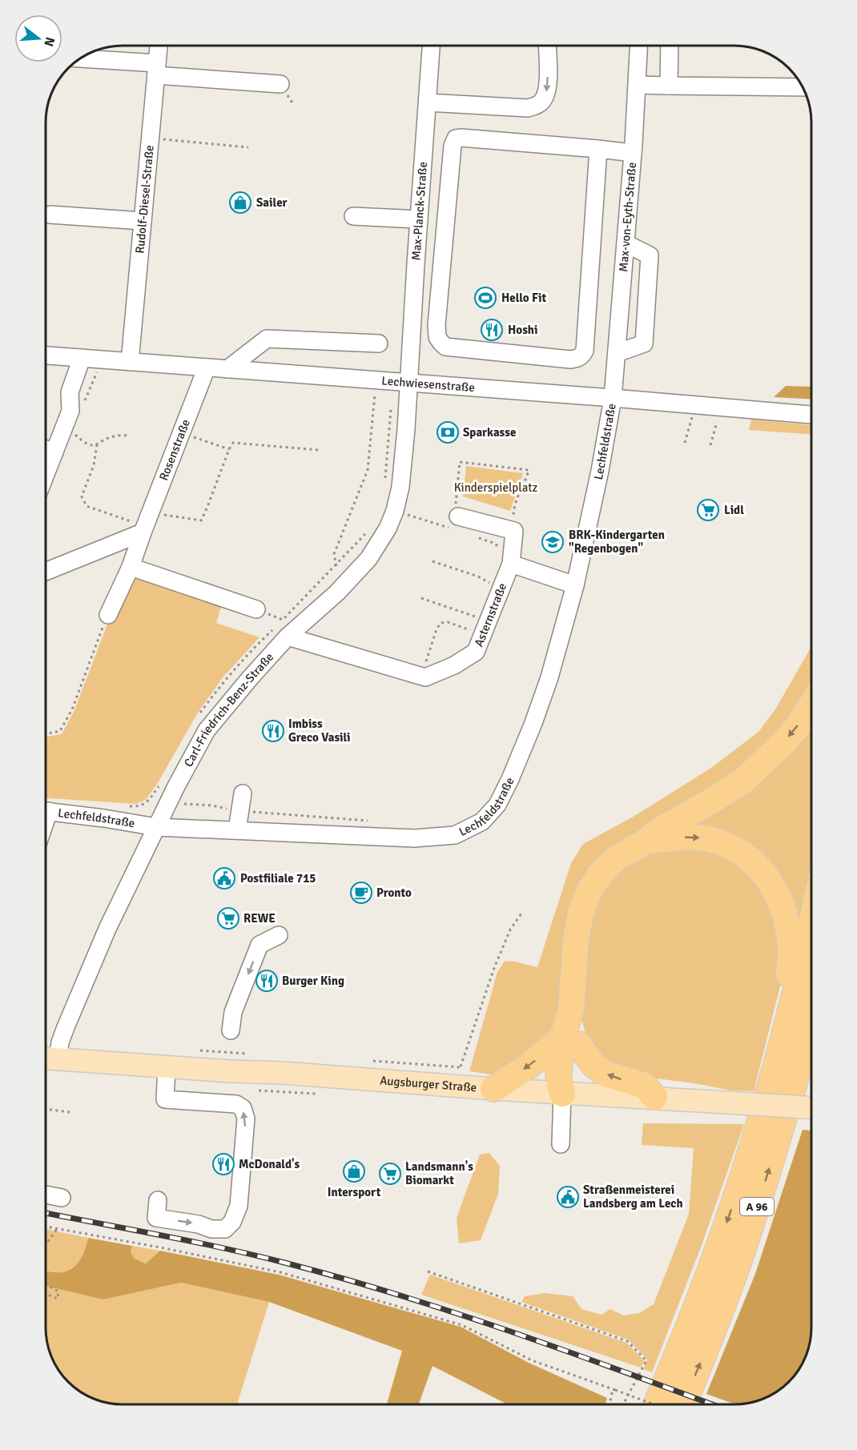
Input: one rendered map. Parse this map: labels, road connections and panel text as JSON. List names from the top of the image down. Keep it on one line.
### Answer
{"streets":{"highway":["A 96"],"main road":["Augsburger Straße"],"street":["Rudolf-Diesel-Straße","Max-Planck-Straße","Max-von-Eyth-Straße","Lechwiesenstraße","Lechfeldstraße","Rosenstraße","Asternstraße","Carl-Friedrich-Benz-Straße"]},"crossings":[["Rudolf-Diesel-Straße","Lechwiesenstraße"],["Max-Planck-Straße","Lechwiesenstraße"],["Max-Planck-Straße","Carl-Friedrich-Benz-Straße"],["Max-von-Eyth-Straße","Lechwiesenstraße"],["Max-von-Eyth-Straße","Lechfeldstraße"],["Lechwiesenstraße","Lechfeldstraße"],["Lechwiesenstraße","Rosenstraße"],["Lechwiesenstraße","Carl-Friedrich-Benz-Straße"],["Lechfeldstraße","Carl-Friedrich-Benz-Straße"],["Carl-Friedrich-Benz-Straße","Augsburger Straße"]],"parks":["Kinderspielplatz"],"places":{"shop":["Sailer","Intersport"],"sports":["Hello Fit"],"restaurant":["Hoshi","Imbiss Greco Vasili","Burger King","McDonald's"],"bank":["Sparkasse"],"supermarket":["Lidl","REWE","Landsmann's Biomarkt"],"school or university":["BRK-Kindergarten \"Regenbogen\""],"public building":["Postfiliale 715","Straßenmeisterei Landsberg am Lech"],"cafe":["Pronto"]},"north":"right"}
